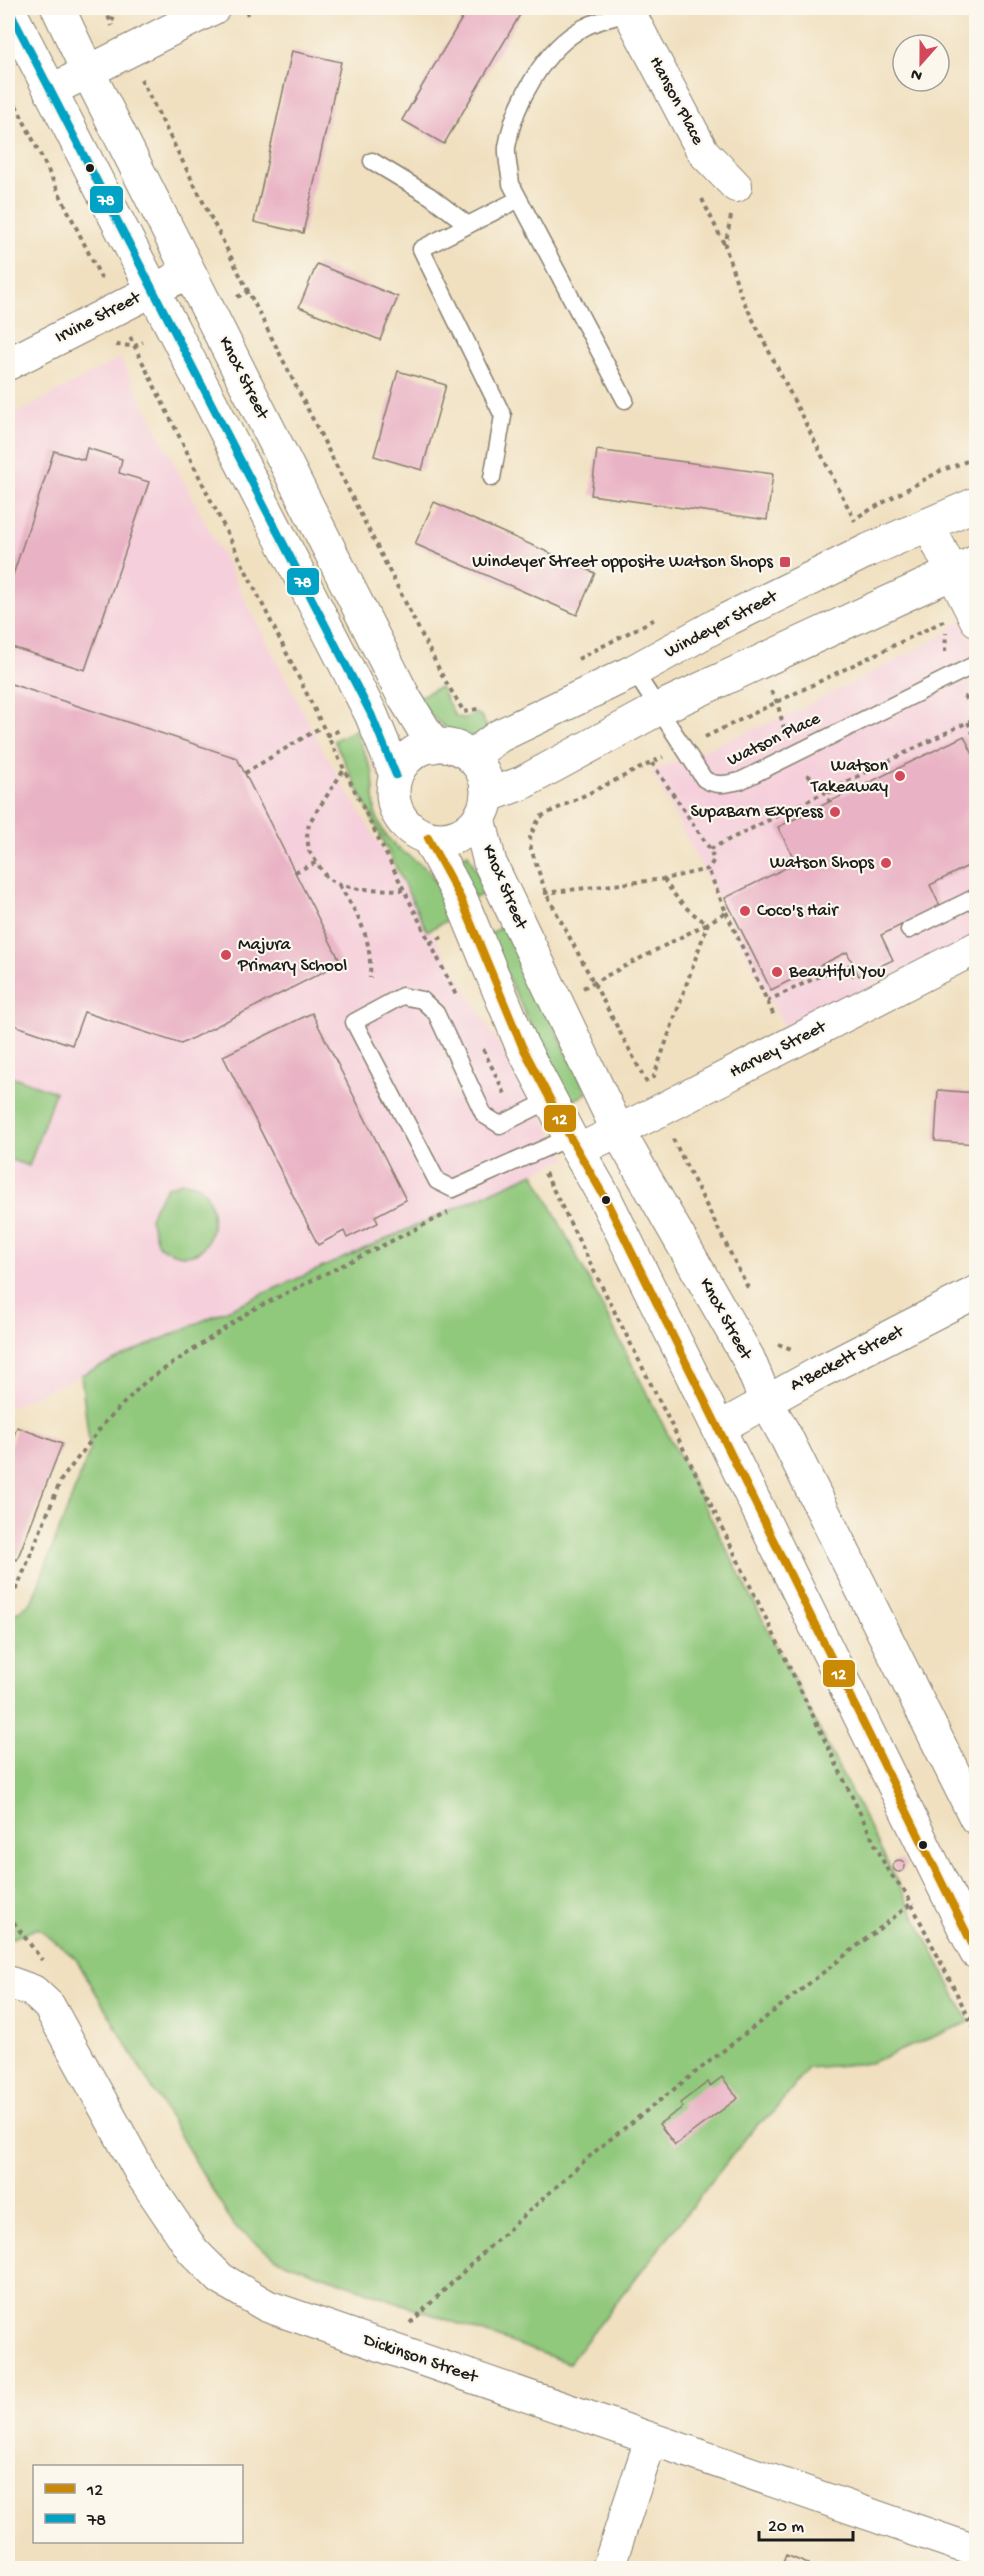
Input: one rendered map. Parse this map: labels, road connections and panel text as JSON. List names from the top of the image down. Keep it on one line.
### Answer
{"streets":{"street":["Hanson Place","Irvine Street","Knox Street","Windeyer Street","Harvey Street","A'Beckett Street","Dickinson Street"],"lane":["Watson Place"]},"crossings":[["Irvine Street","Knox Street"],["Knox Street","Windeyer Street"],["Knox Street","Harvey Street"],["Knox Street","A'Beckett Street"],["Windeyer Street","Watson Place"]],"places":{"transit":["Windeyer Street opposite Watson Shops"],"other":["Watson Takeaway","SupaBarn Express","Watson Shops","Coco's Hair","Majura Primary School","Beautiful You"]},"lines":["transit line 78","transit line 12"],"legend":["12","78"],"scale_bar":"20 m","north":"bottom"}
